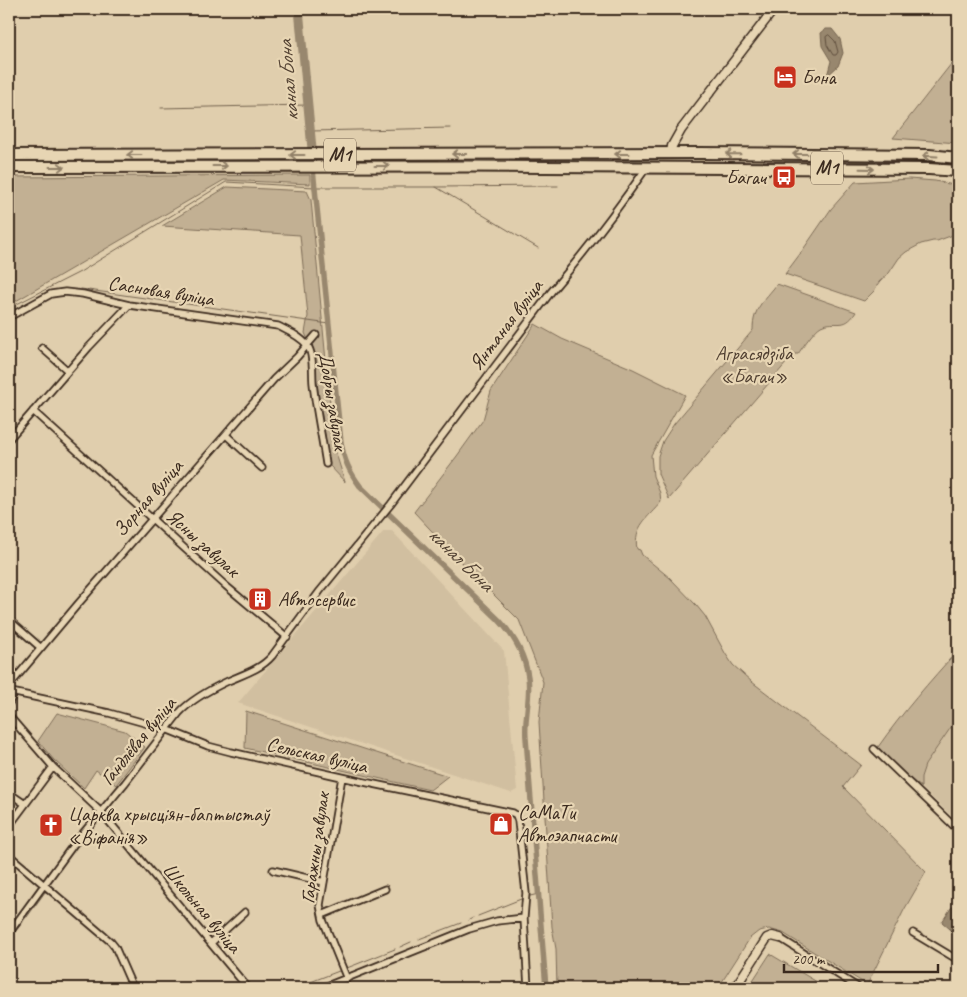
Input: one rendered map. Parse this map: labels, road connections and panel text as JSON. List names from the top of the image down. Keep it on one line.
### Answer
{"streets":{"highway":["М1"],"street":["Сасновая вуліца","Янтаная вуліца","Добры завулак","Зорная вуліца","Ясны завулак","Гандлёвая вуліца","Сельская вуліца","Гаражны завулак","Школьная вуліца"]},"crossings":[["М1","Янтаная вуліца"],["Сасновая вуліца","Добры завулак"],["Сасновая вуліца","Зорная вуліца"],["Янтаная вуліца","Гандлёвая вуліца"],["Добры завулак","Зорная вуліца"],["Зорная вуліца","Ясны завулак"],["Зорная вуліца","Сельская вуліца"],["Ясны завулак","Гандлёвая вуліца"],["Гандлёвая вуліца","Сельская вуліца"],["Гандлёвая вуліца","Школьная вуліца"],["Сельская вуліца","Гаражны завулак"]],"water":["канал Бона"],"parks":["Аграсядзіба «Багач»"],"places":{"hotel":["Бона"],"bus stop":["Багач"],"building":["Автосервис"],"shop":["СаМаТи Автоэапчасти"],"church":["Царква хрысціян-баптыстаў «Віфанія»"]},"scale_bar":"200 m"}
